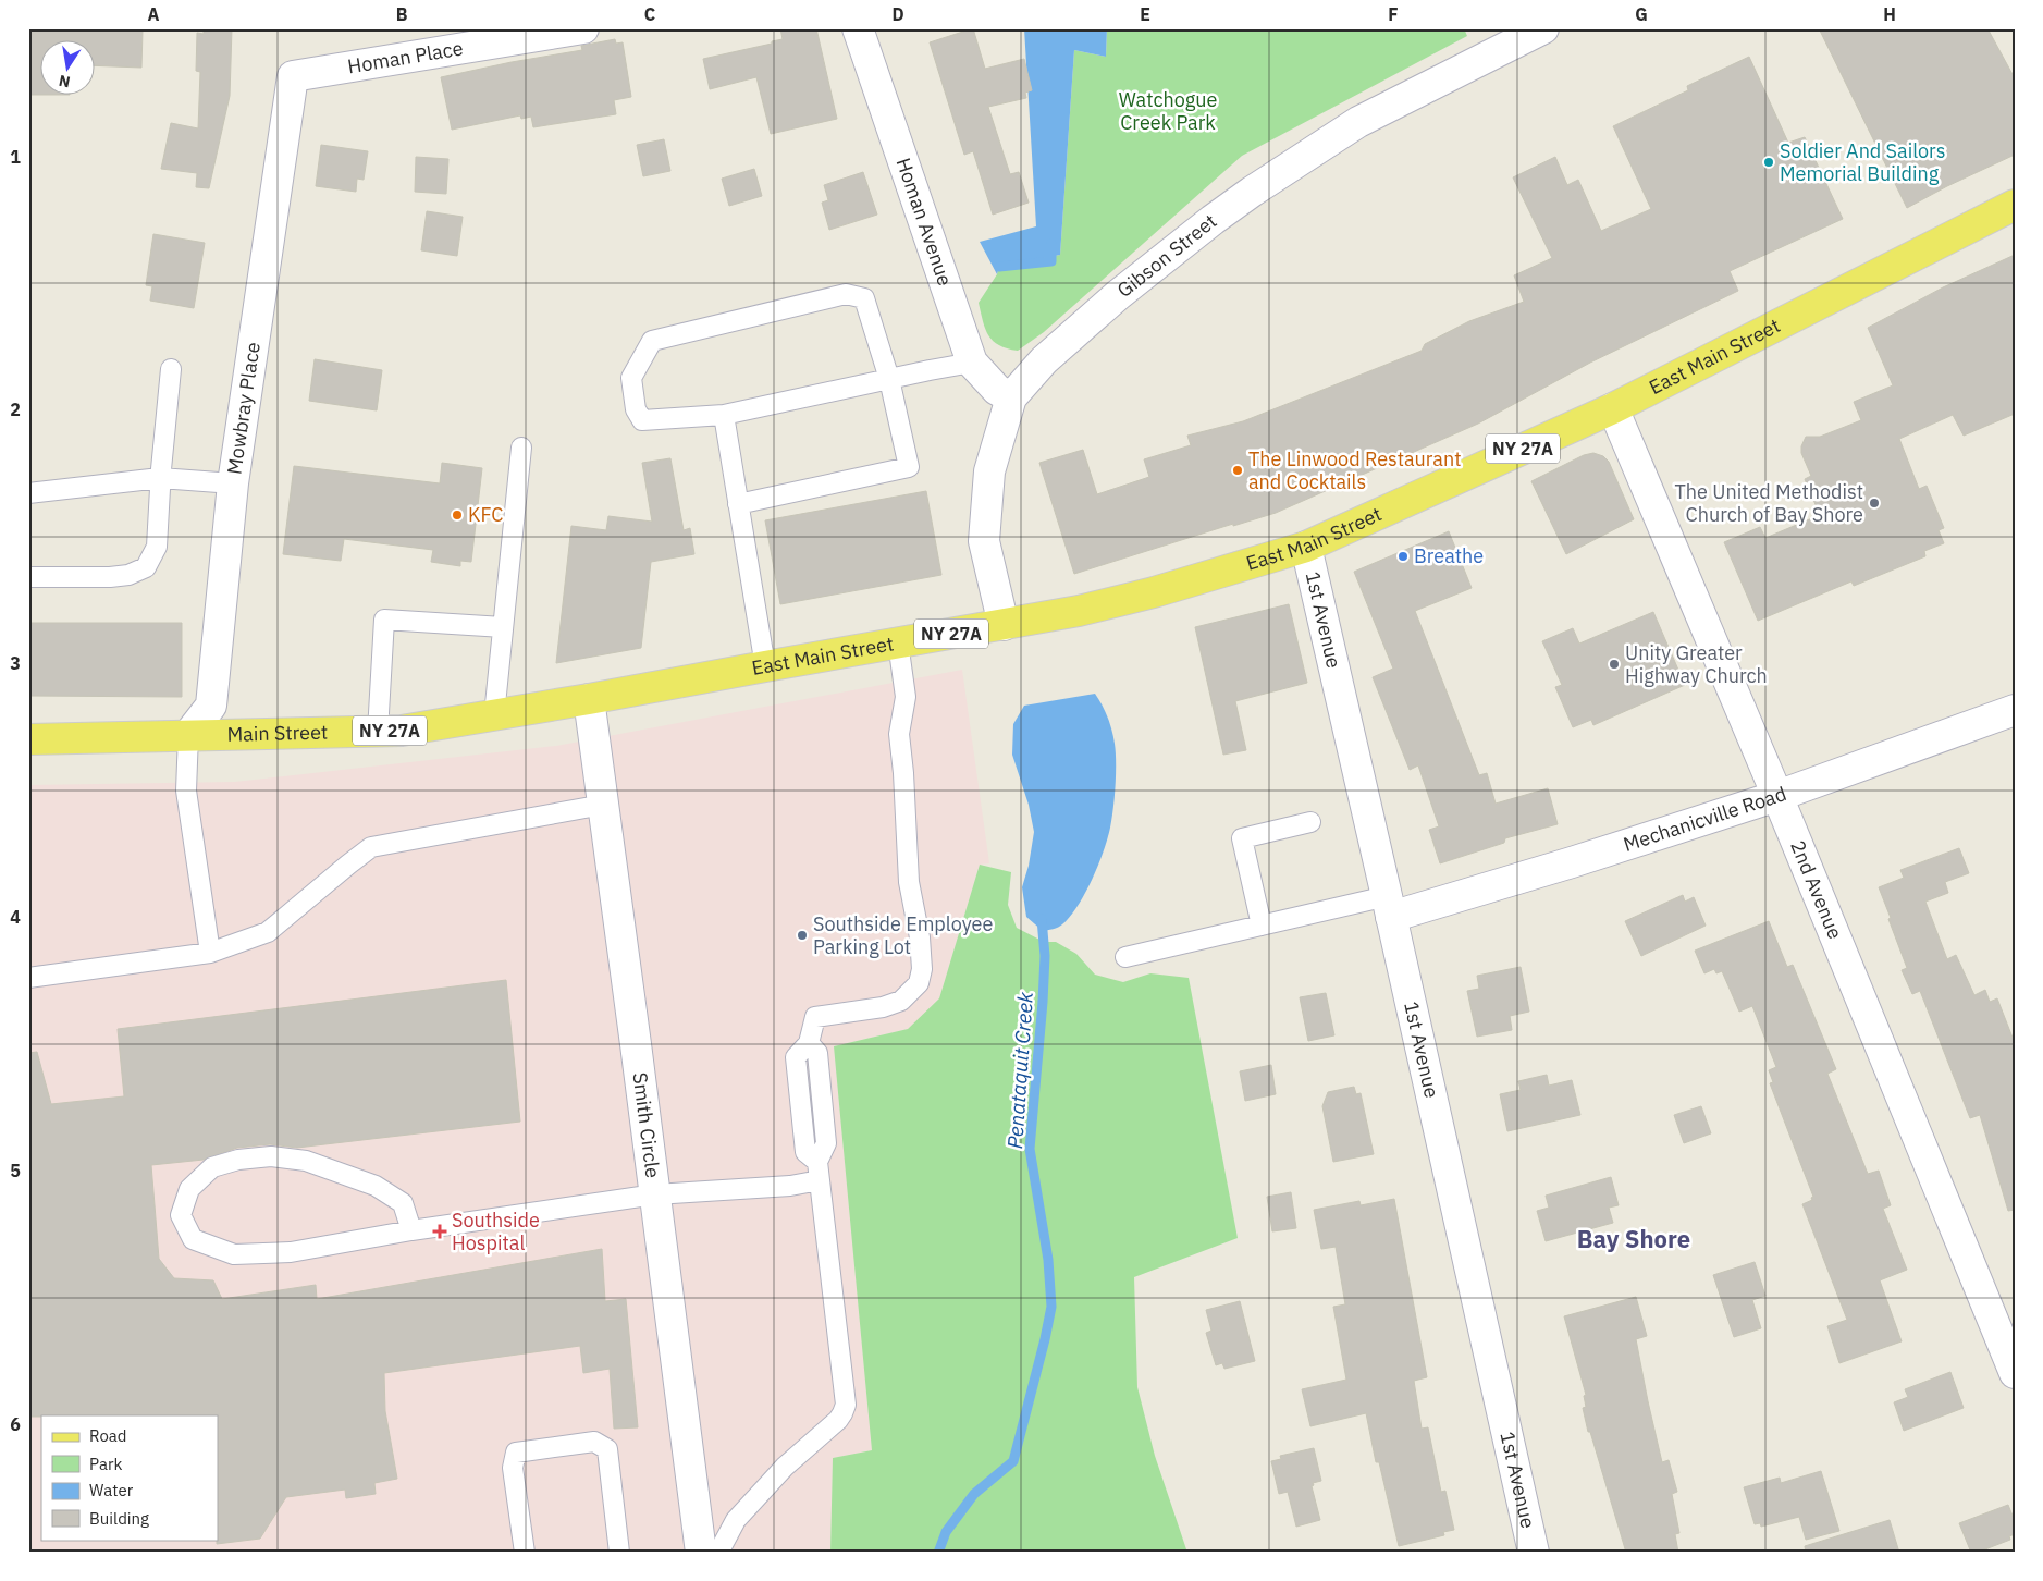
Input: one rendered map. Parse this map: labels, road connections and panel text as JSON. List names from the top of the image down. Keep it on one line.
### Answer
{"streets":{"main road":["East Main Street","NY 27A","Main Street"],"street":["Homan Place","Homan Avenue","Gibson Street","Mowbray Place","1st Avenue","Mechanicville Road","2nd Avenue","Smith Circle"]},"crossings":[["Homan Place","Mowbray Place"],["Homan Avenue","Gibson Street"],["Gibson Street","East Main Street"],["East Main Street","1st Avenue"],["East Main Street","Main Street"],["East Main Street","2nd Avenue"],["East Main Street","Smith Circle"],["Mowbray Place","Main Street"],["1st Avenue","Mechanicville Road"],["Main Street","Smith Circle"],["Mechanicville Road","2nd Avenue"]],"districts":["Bay Shore"],"water":["Penataquit Creek"],"parks":["Watchogue Creek Park"],"places":{"other":["Soldier And Sailors Memorial Building","The Linwood Restaurant and Cocktails","The United Methodist Church of Bay Shore","KFC","Breathe","Unity Greater Highway Church","Southside Employee Parking Lot"],"health":["Southside Hospital"]},"legend":["Road","Park","Water","Building"],"north":"bottom","grid":{"columns":["A","B","C","D","E","F","G","H"],"rows":["1","2","3","4","5","6"]}}
